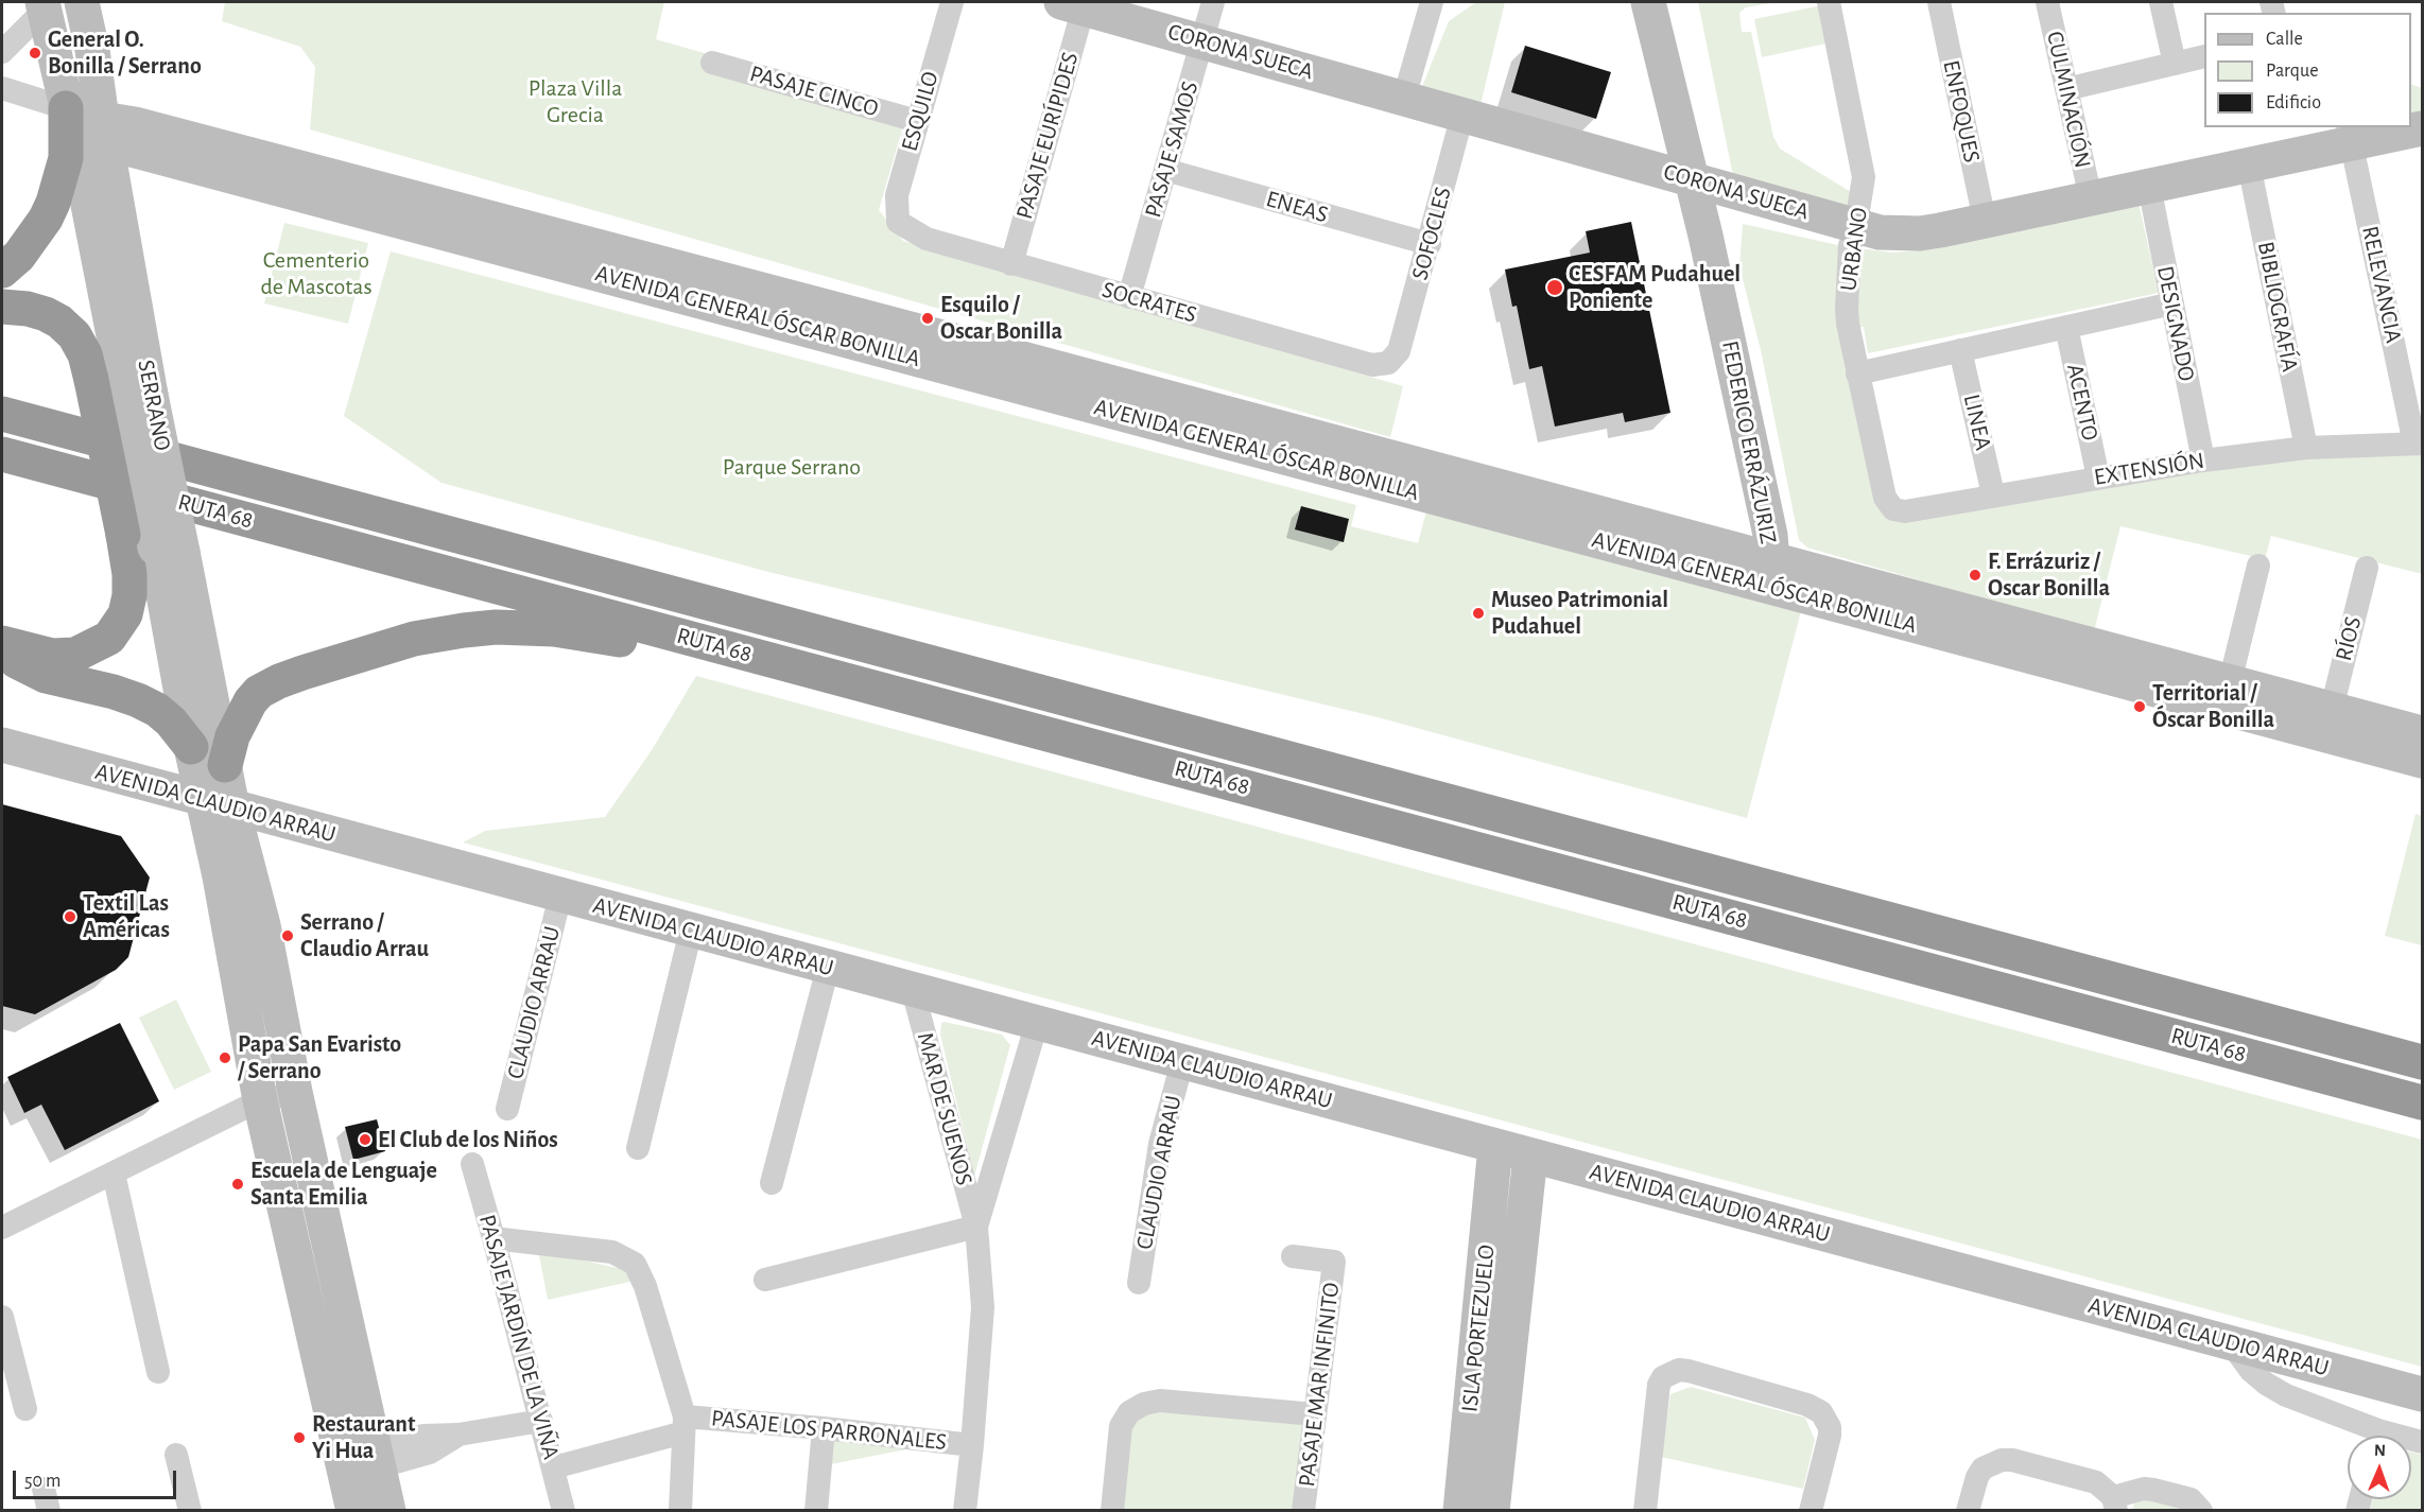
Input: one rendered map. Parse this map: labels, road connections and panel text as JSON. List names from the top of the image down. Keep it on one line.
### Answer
{"streets":{"highway":["RUTA 68"],"street":["CORONA SUECA","PASAJE CINCO","CULMINACIÓN","ESQUILO","ENFOQUES","PASAJE EURÍPIDES","PASAJE SAMOS","ENEAS","SOFOCLES","URBANO","RELEVANCIA","SOCRATES","BIBLIOGRAFÍA","AVENIDA GENERAL ÓSCAR BONILLA","DESIGNADO","ACENTO","SERRANO","LINEA","FEDERICO ERRÁZURIZ","EXTENSIÓN","RÍOS","AVENIDA CLAUDIO ARRAU","CLAUDIO ARRAU","MAR DE SUENOS","ISLA PORTEZUELO","PASAJE JARDÍN DE LA VIÑA","PASAJE MAR INFINITO","PASAJE LOS PARRONALES"]},"crossings":[["CORONA SUECA","CULMINACIÓN"],["CORONA SUECA","ENFOQUES"],["CORONA SUECA","PASAJE EURÍPIDES"],["CORONA SUECA","PASAJE SAMOS"],["CORONA SUECA","SOFOCLES"],["CORONA SUECA","URBANO"],["CORONA SUECA","RELEVANCIA"],["CORONA SUECA","BIBLIOGRAFÍA"],["CORONA SUECA","DESIGNADO"],["CORONA SUECA","FEDERICO ERRÁZURIZ"],["PASAJE CINCO","ESQUILO"],["ESQUILO","SOCRATES"],["PASAJE EURÍPIDES","SOCRATES"],["PASAJE SAMOS","ENEAS"],["PASAJE SAMOS","SOCRATES"],["ENEAS","SOFOCLES"],["SOFOCLES","SOCRATES"],["URBANO","EXTENSIÓN"],["RELEVANCIA","EXTENSIÓN"],["BIBLIOGRAFÍA","EXTENSIÓN"],["AVENIDA GENERAL ÓSCAR BONILLA","SERRANO"],["AVENIDA GENERAL ÓSCAR BONILLA","FEDERICO ERRÁZURIZ"],["AVENIDA GENERAL ÓSCAR BONILLA","RÍOS"],["DESIGNADO","EXTENSIÓN"],["ACENTO","EXTENSIÓN"],["SERRANO","AVENIDA CLAUDIO ARRAU"],["LINEA","EXTENSIÓN"],["AVENIDA CLAUDIO ARRAU","CLAUDIO ARRAU"],["AVENIDA CLAUDIO ARRAU","MAR DE SUENOS"],["AVENIDA CLAUDIO ARRAU","ISLA PORTEZUELO"],["MAR DE SUENOS","PASAJE LOS PARRONALES"],["PASAJE JARDÍN DE LA VIÑA","PASAJE LOS PARRONALES"]],"parks":["Plaza Villa Grecia","Cementerio de Mascotas","Parque Serrano"],"places":["General O. Bonilla / Serrano","CESFAM Pudahuel Poniente","Esquilo / Oscar Bonilla","F. Errázuriz / Oscar Bonilla","Museo Patrimonial Pudahuel","Territorial / Óscar Bonilla","Textil Las Américas","Serrano / Claudio Arrau","Papa San Evaristo / Serrano","El Club de los Niños","Escuela de Lenguaje Santa Emilia","Restaurant Yi Hua"],"legend":["Calle","Parque","Edificio"],"scale_bar":"50 m","north":"top"}
